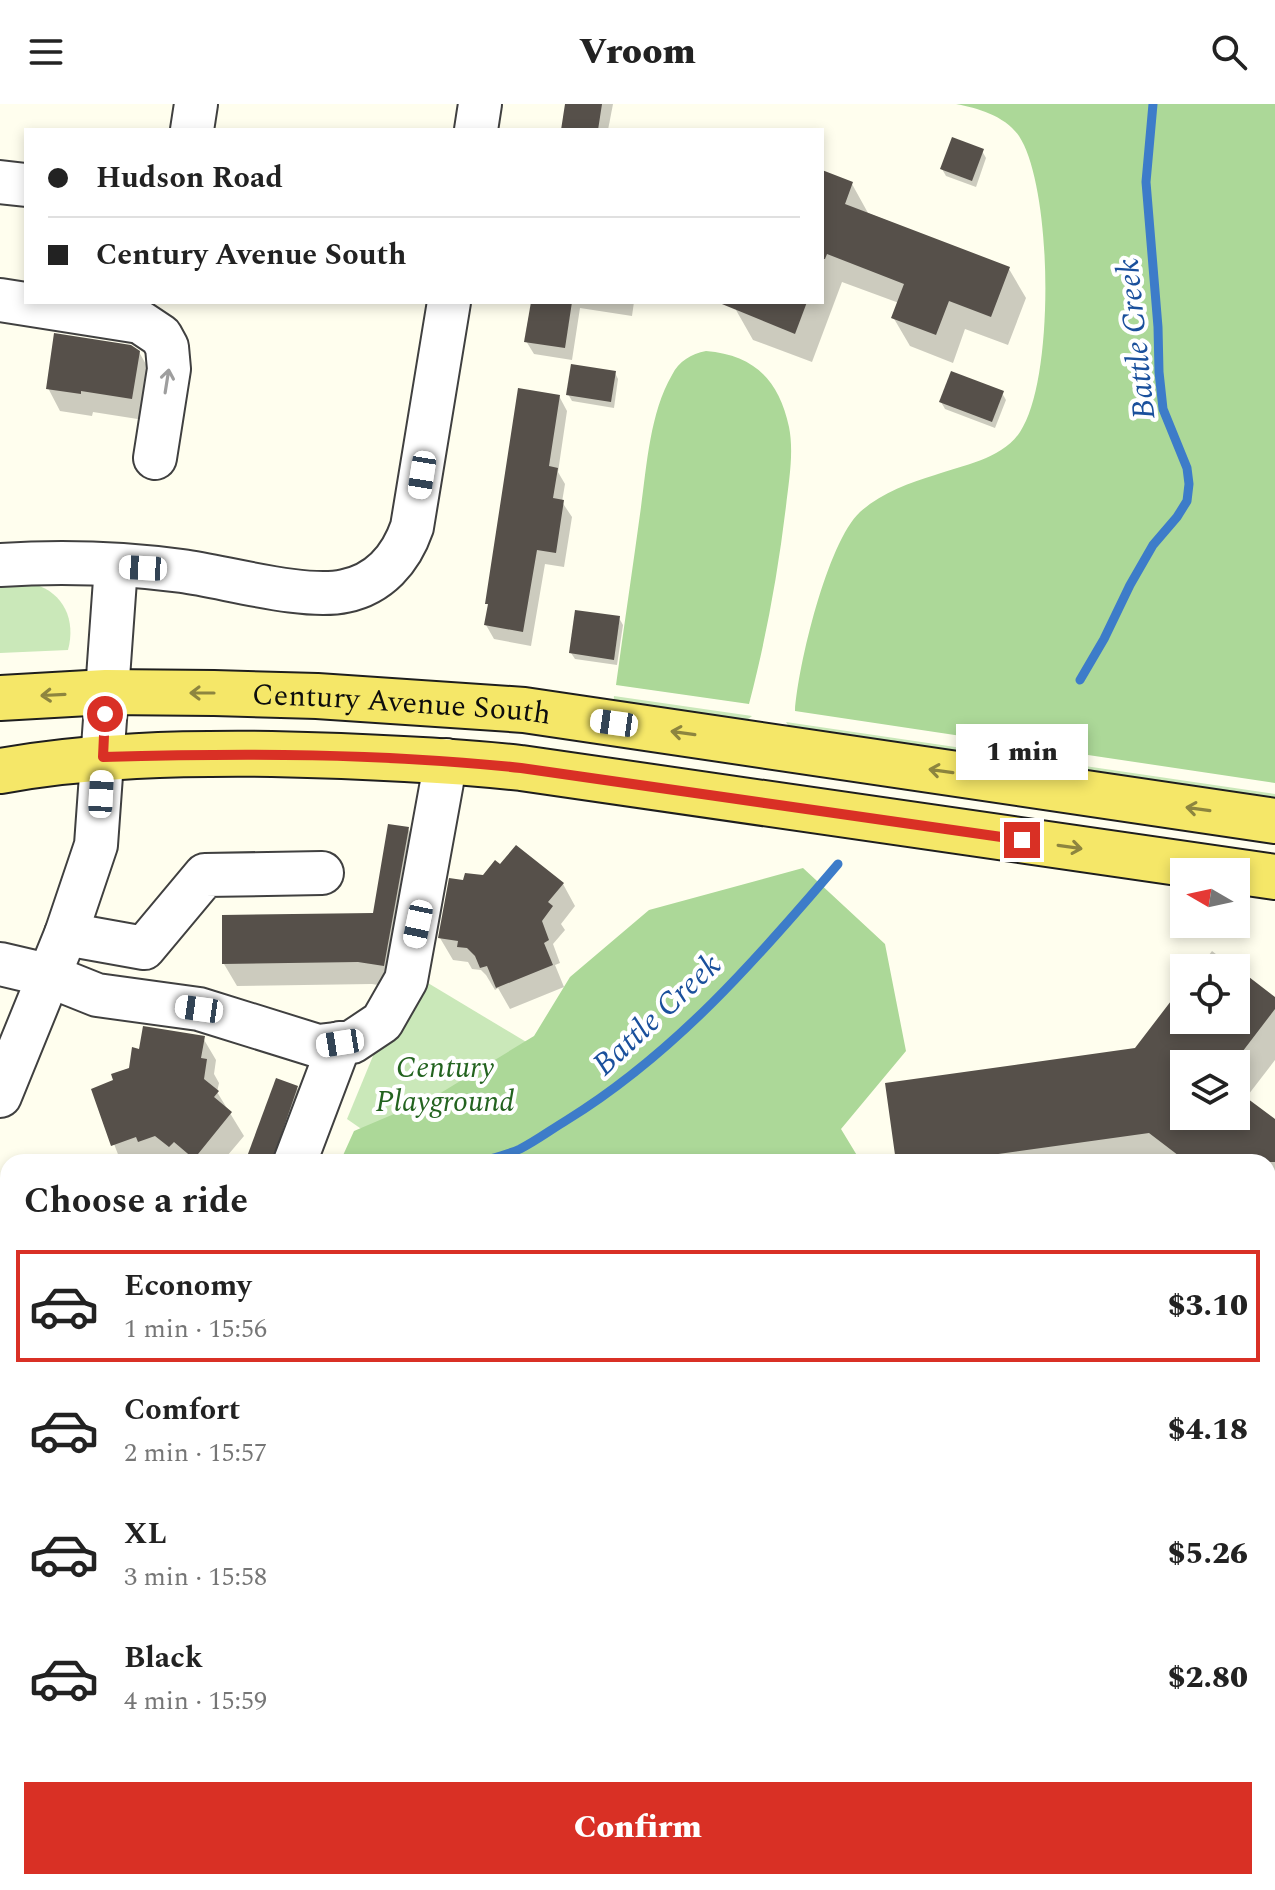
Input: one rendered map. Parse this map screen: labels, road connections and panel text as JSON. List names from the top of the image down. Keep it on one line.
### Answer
{"streets":{"main road":["Century Avenue South"]},"water":["Battle Creek"],"parks":["Century Playground"],"north":"left","page":{"header":"Vroom","banner":["Hudson Road","Century Avenue South"],"bubble":"1 min","heading":"Choose a ride","list":[{"name":"Economy","note":"1 min · 15:56","value":"$3.10"},{"name":"Comfort","note":"2 min · 15:57","value":"$4.18"},{"name":"XL","note":"3 min · 15:58","value":"$5.26"},{"name":"Black","note":"4 min · 15:59","value":"$2.80"}],"buttons":"Confirm"}}
